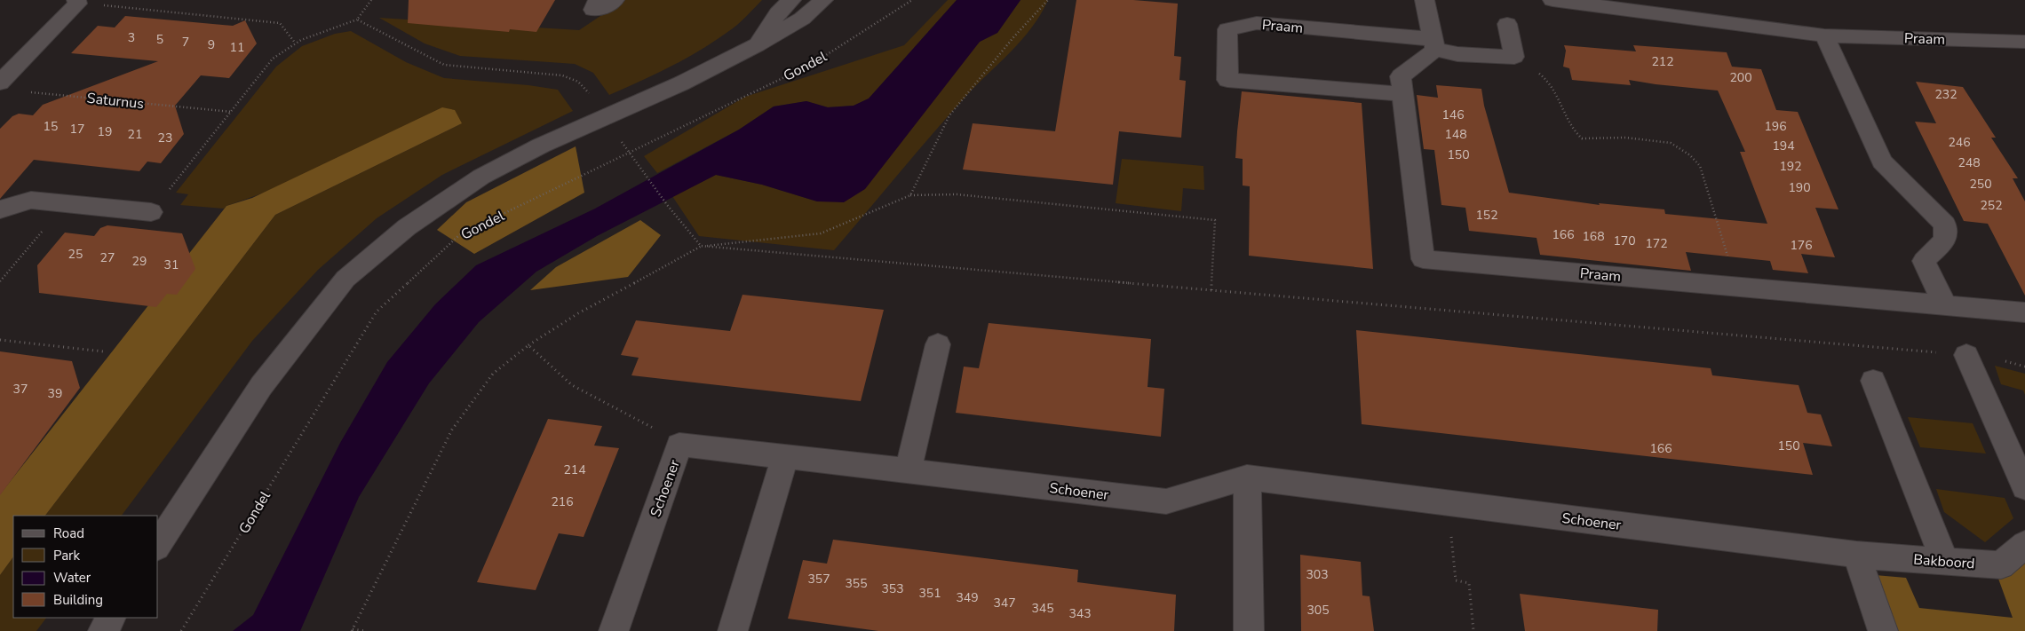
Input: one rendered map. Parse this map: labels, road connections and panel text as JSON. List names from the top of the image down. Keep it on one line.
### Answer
{"streets":{"street":["Praam","Schoener","Bakboord"],"path":["Gondel","Saturnus"]},"crossings":[["Schoener","Bakboord"]],"house_numbers":["3","5","7","9","11","212","200","232","146","15","196","17","19","21","148","23","246","194","150","248","192","250","190","252","152","166","168","170","172","176","25","27","29","31","37","39","150","166","214","216","303","357","355","353","351","349","347","345","305","343"],"legend":["Road","Park","Water","Building"]}
